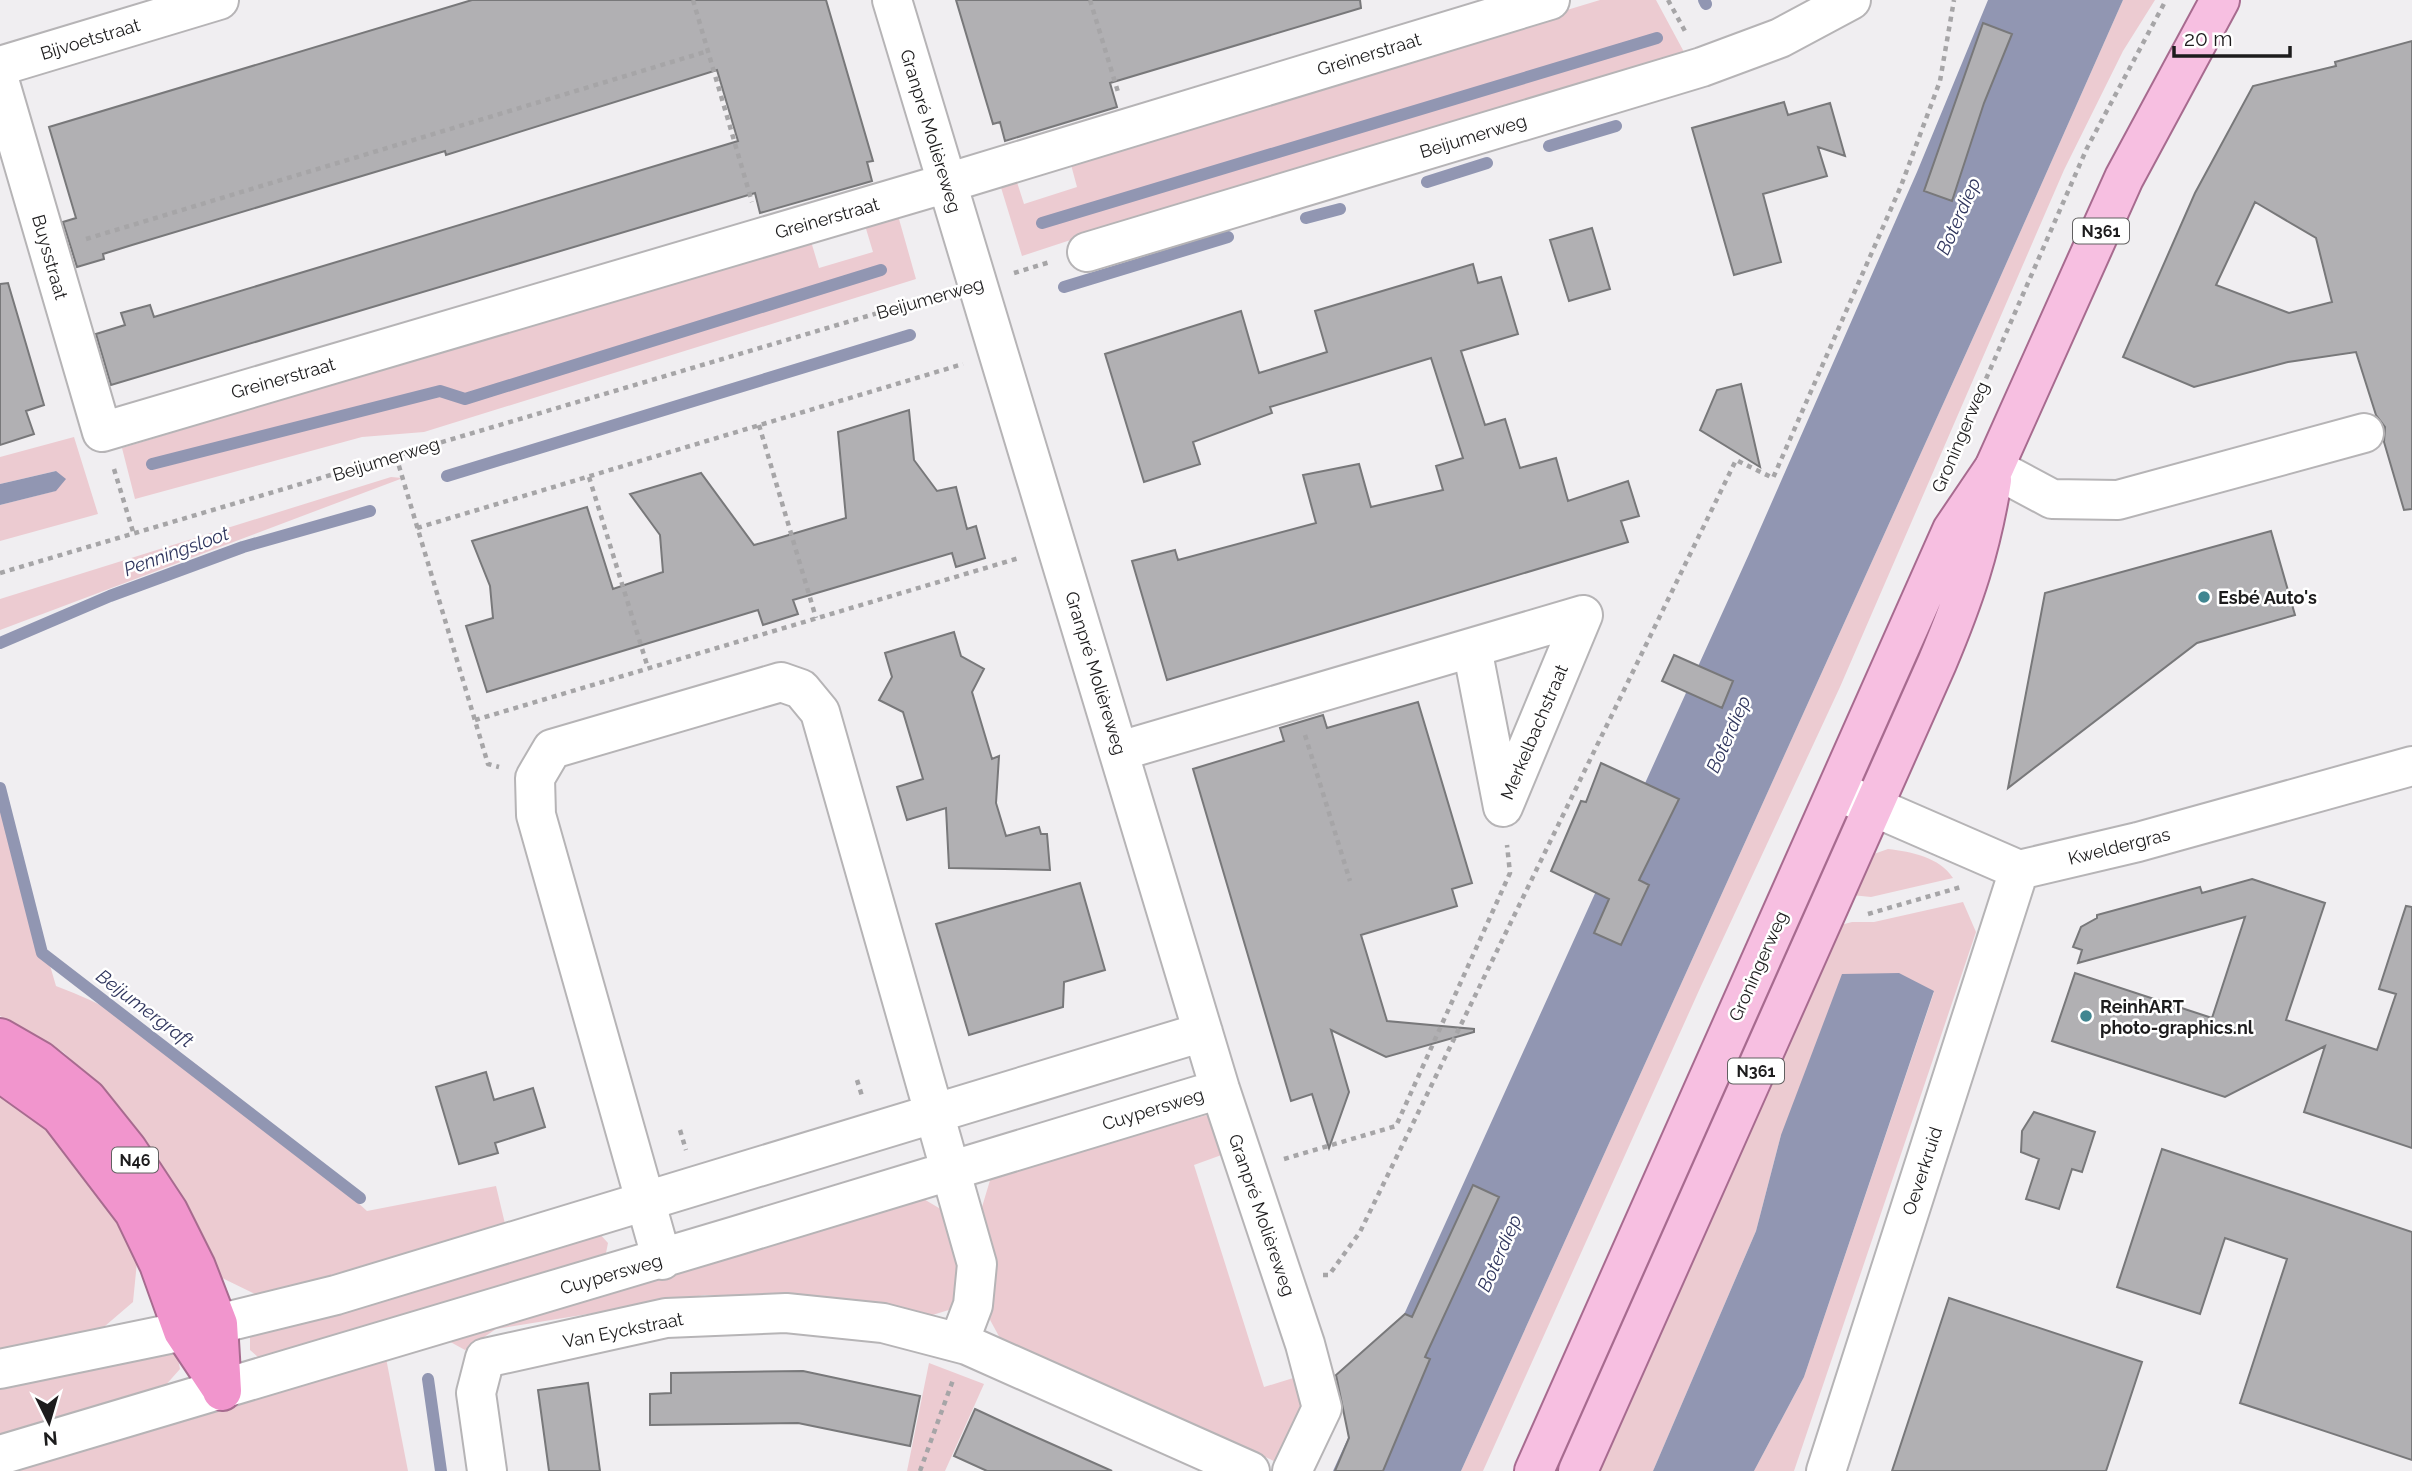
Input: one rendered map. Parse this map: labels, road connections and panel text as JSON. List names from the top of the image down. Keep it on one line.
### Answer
{"streets":{"highway":["N46"],"main road":["N361","Groningerweg"],"street":["Bijvoetstraat","Greinerstraat","Granpré Molièreweg","Beijumerweg","Buysstraat","Merkelbachstraat","Kweldergras","Cuypersweg","Oeverkruid","Van Eyckstraat"]},"crossings":[["Greinerstraat","Granpré Molièreweg"],["Greinerstraat","Buysstraat"],["Granpré Molièreweg","Beijumerweg"],["Granpré Molièreweg","Merkelbachstraat"],["Granpré Molièreweg","Cuypersweg"],["Kweldergras","Oeverkruid"],["Cuypersweg","N46"]],"water":["Boterdiep","Penningsloot","Beijumergraft"],"places":["Esbé Auto's","ReinhART photo-graphics.nl"],"scale_bar":"20 m","north":"bottom"}
